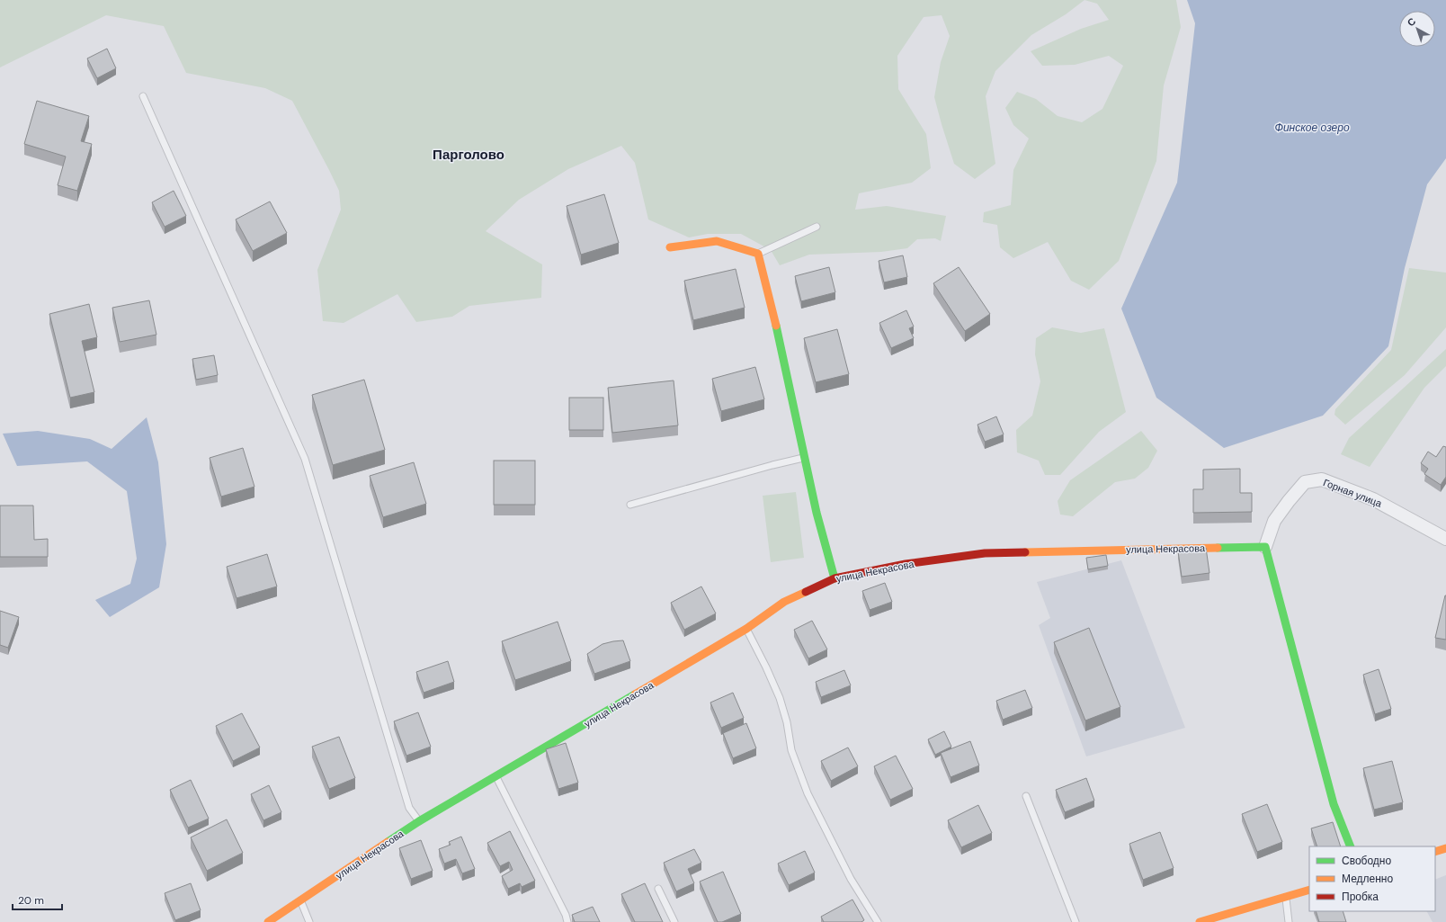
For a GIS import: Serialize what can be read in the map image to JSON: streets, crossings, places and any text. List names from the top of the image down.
{
  "streets": {
    "street": ["Горная улица", "улица Некрасова"]
  },
  "crossings": [
    ["Горная улица", "улица Некрасова"]
  ],
  "districts": ["Парголово"],
  "water": ["Финское озеро"],
  "legend": ["Свободно", "Медленно", "Пробка"],
  "scale_bar": "20 m",
  "north": "top left"
}
